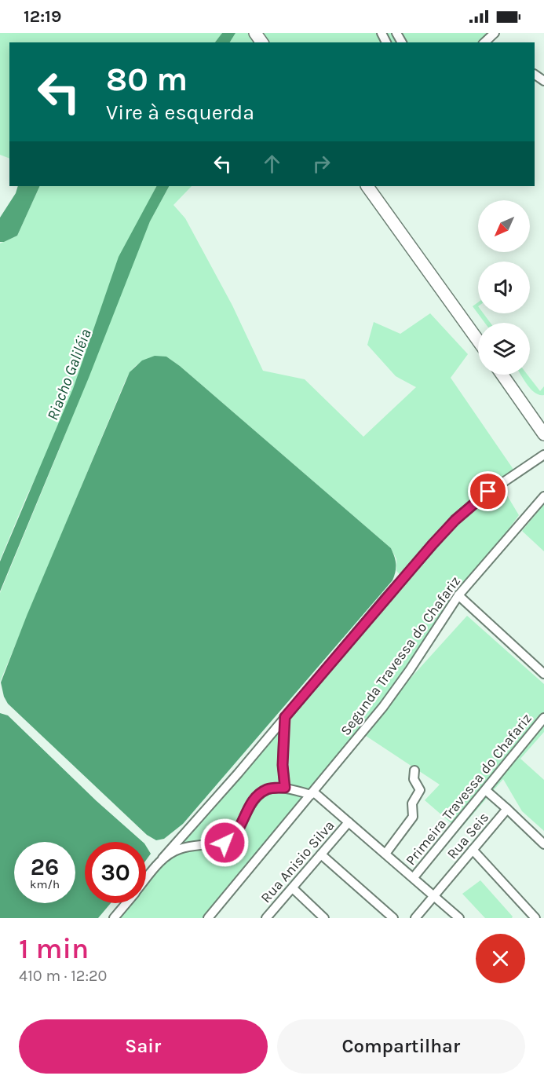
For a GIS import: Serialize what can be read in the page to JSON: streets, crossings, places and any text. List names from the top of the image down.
{
  "streets": {
    "street": [
      "Segunda Travessa do Chafariz",
      "Primeira Travessa do Chafariz",
      "Rua Seis",
      "Rua Anisio Silva"
    ]
  },
  "water": ["Riacho Galiléia"],
  "north": "bottom left",
  "page": {
    "status": "12:19",
    "turn": ["80 m", "Vire à esquerda"],
    "speed": "26 km/h",
    "limit": "30",
    "heading": ["1 min", "410 m · 12:20"],
    "buttons": ["Sair", "Compartilhar"]
  }
}
